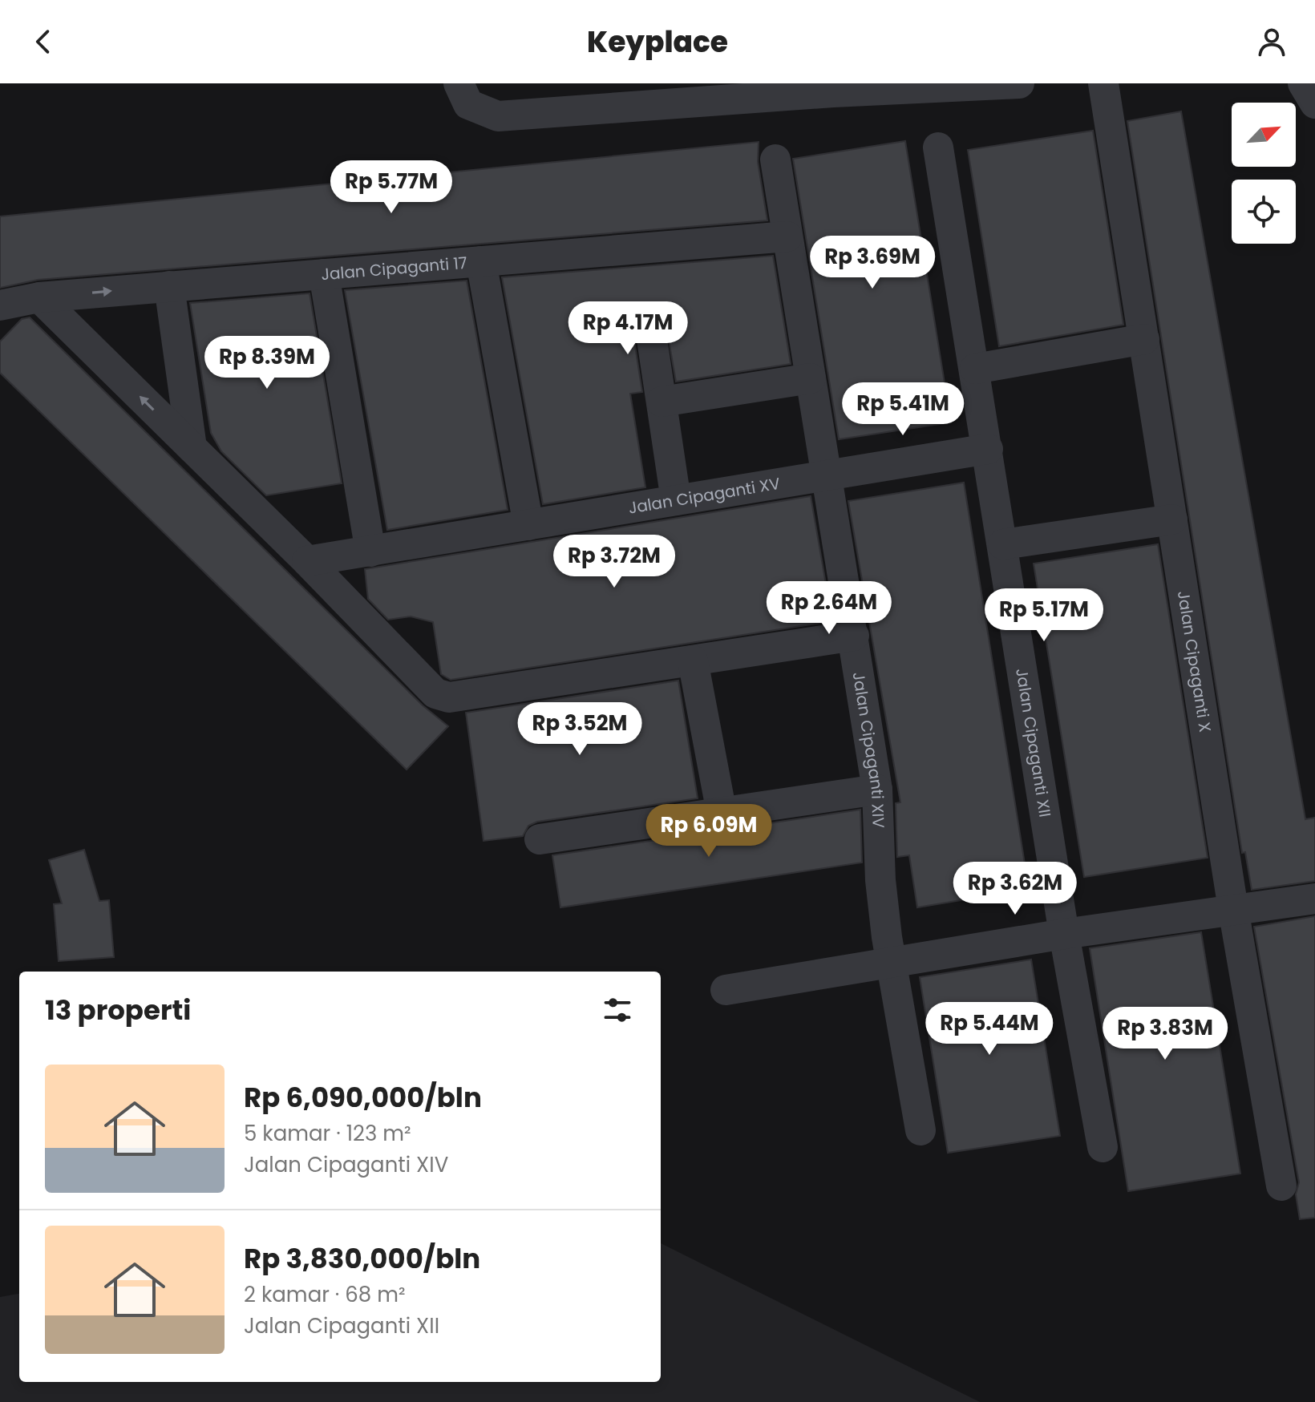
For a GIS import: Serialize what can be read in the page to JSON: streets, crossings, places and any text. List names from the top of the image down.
{
  "streets": {
    "street": [
      "Jalan Cipaganti 17",
      "Jalan Cipaganti XV",
      "Jalan Cipaganti X",
      "Jalan Cipaganti XII",
      "Jalan Cipaganti XIV"
    ]
  },
  "crossings": [
    ["Jalan Cipaganti 17", "Jalan Cipaganti XIV"],
    ["Jalan Cipaganti XV", "Jalan Cipaganti XII"],
    ["Jalan Cipaganti XV", "Jalan Cipaganti XIV"]
  ],
  "north": "top right",
  "page": {
    "header": "Keyplace",
    "price": [
      "Rp 5.77M",
      "Rp 3.69M",
      "Rp 4.17M",
      "Rp 8.39M",
      "Rp 5.41M",
      "Rp 3.72M",
      "Rp 2.64M",
      "Rp 5.17M",
      "Rp 3.52M",
      "Rp 6.09M",
      "Rp 3.62M",
      "Rp 5.44M",
      "Rp 3.83M"
    ],
    "heading": "13 properti",
    "list": [
      {
        "name": "Rp 6,090,000/bln",
        "note": "5 kamar · 123 m² · Jalan Cipaganti XIV"
      },
      {
        "name": "Rp 3,830,000/bln",
        "note": "2 kamar · 68 m² · Jalan Cipaganti XII"
      }
    ]
  }
}
